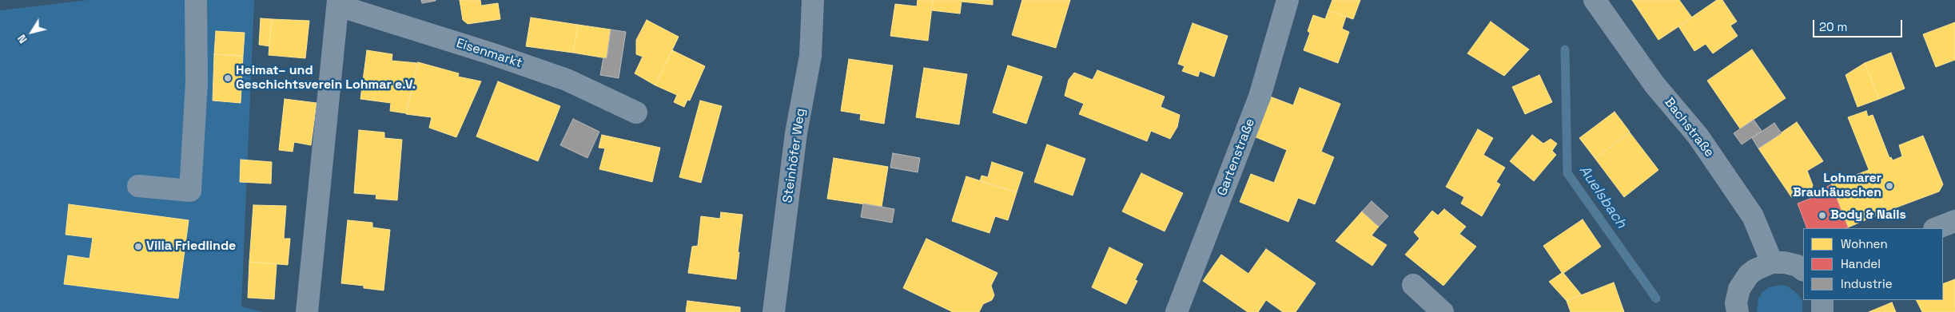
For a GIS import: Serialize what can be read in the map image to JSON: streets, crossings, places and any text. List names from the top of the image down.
{
  "streets": {
    "street": [
      "Eisenmarkt",
      "Bachstraße",
      "Steinhöfer Weg",
      "Gartenstraße"
    ]
  },
  "water": ["Auelsbach"],
  "places": [
    "Heimat– und Geschichtsverein Lohmar e.V.",
    "Lohmarer Brauhäuschen",
    "Body & Nails",
    "Villa Friedlinde"
  ],
  "legend": ["Wohnen", "Handel", "Industrie"],
  "scale_bar": "20 m",
  "north": "bottom left"
}
